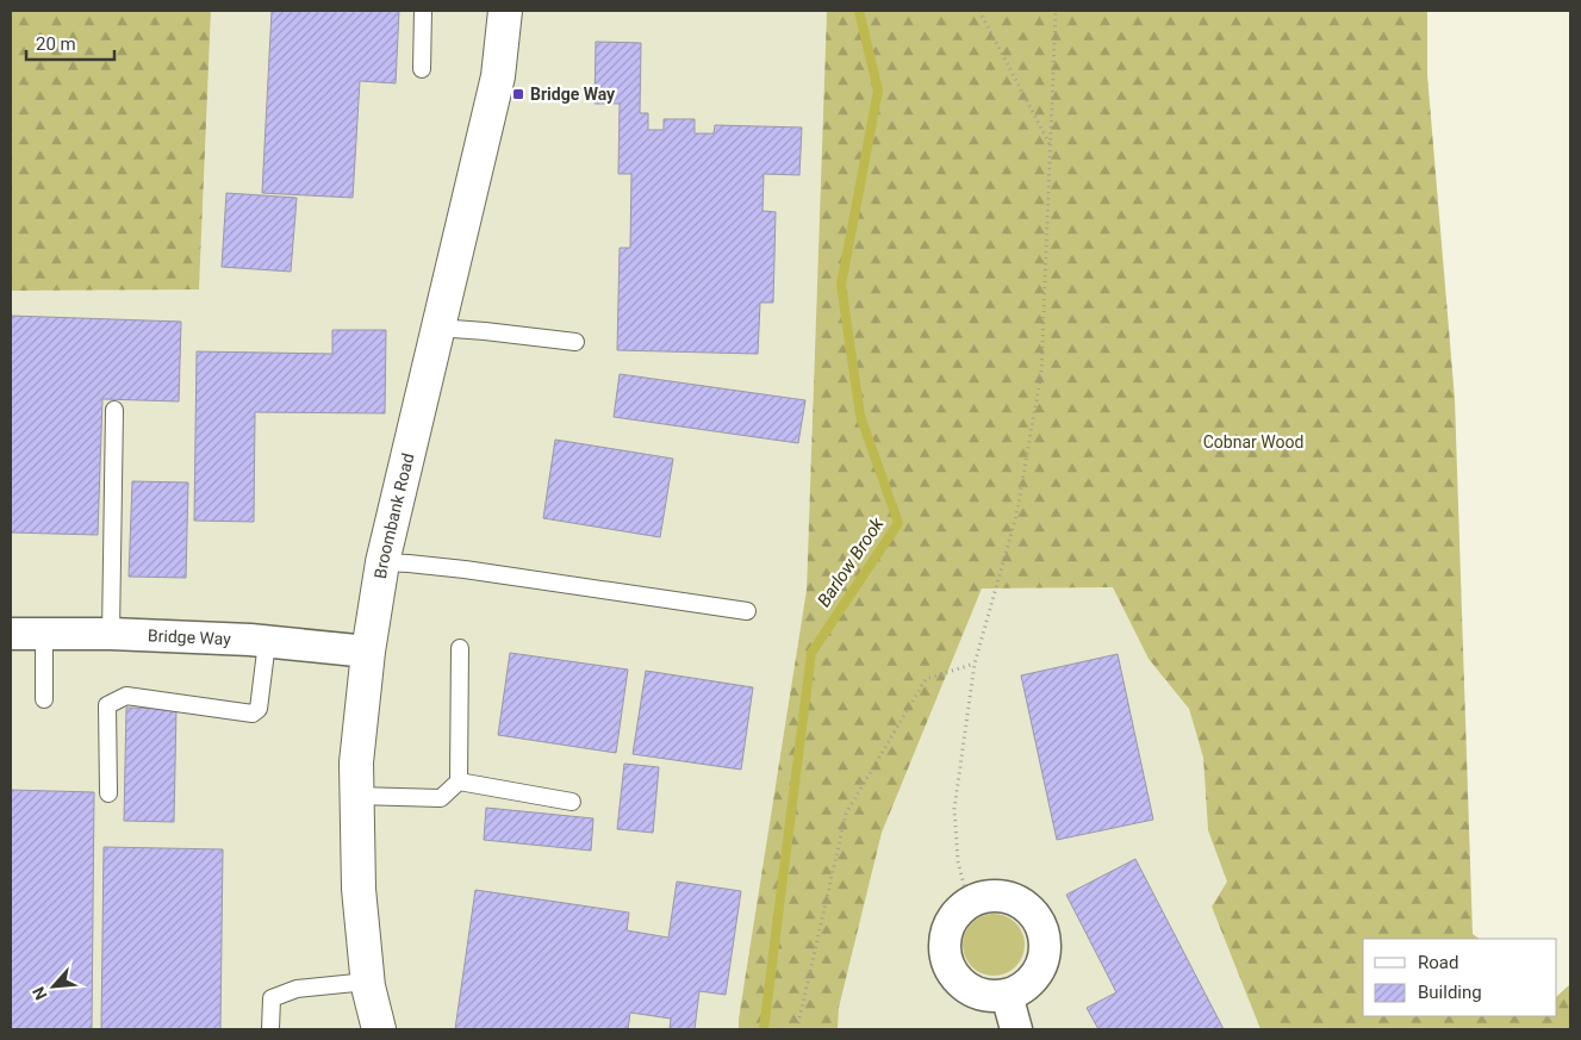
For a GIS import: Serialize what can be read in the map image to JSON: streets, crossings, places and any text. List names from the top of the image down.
{
  "streets": {
    "street": ["Broombank Road", "Bridge Way"]
  },
  "crossings": [
    ["Broombank Road", "Bridge Way"]
  ],
  "water": ["Barlow Brook"],
  "parks": ["Cobnar Wood"],
  "places": {
    "transit": ["Bridge Way"]
  },
  "legend": ["Road", "Building"],
  "scale_bar": "20 m",
  "north": "bottom left"
}
